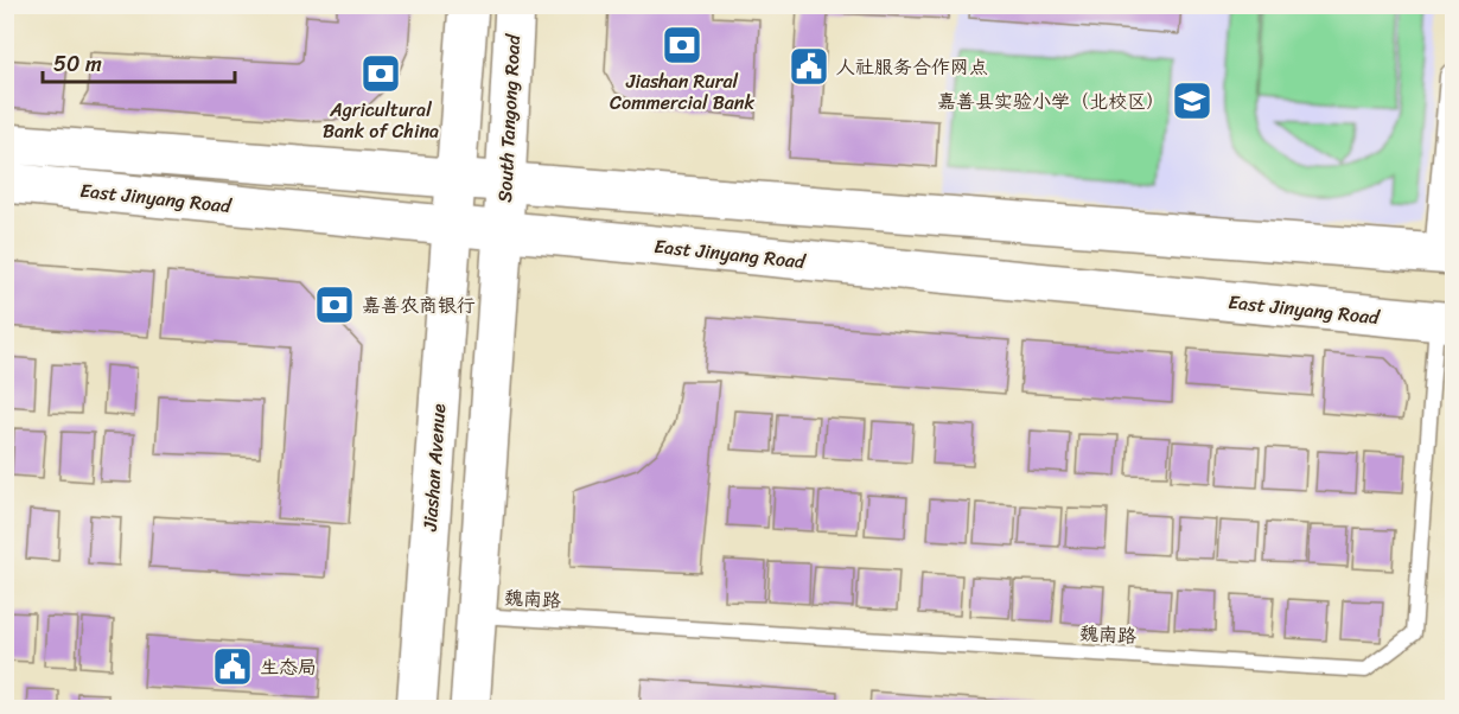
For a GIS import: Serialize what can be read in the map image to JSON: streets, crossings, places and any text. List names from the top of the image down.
{
  "streets": {
    "main road": ["South Tangong Road", "East Jinyang Road", "Jiashan Avenue"],
    "lane": ["魏南路"]
  },
  "crossings": [
    ["South Tangong Road", "East Jinyang Road"],
    ["East Jinyang Road", "Jiashan Avenue"],
    ["East Jinyang Road", "魏南路"]
  ],
  "places": {
    "bank": ["Jiashan Rural Commercial Bank", "Agricultural Bank of China", "嘉善农商银行"],
    "public building": ["人社服务合作网点", "生态局"],
    "school or university": ["嘉善县实验小学（北校区）"]
  },
  "scale_bar": "50 m"
}
